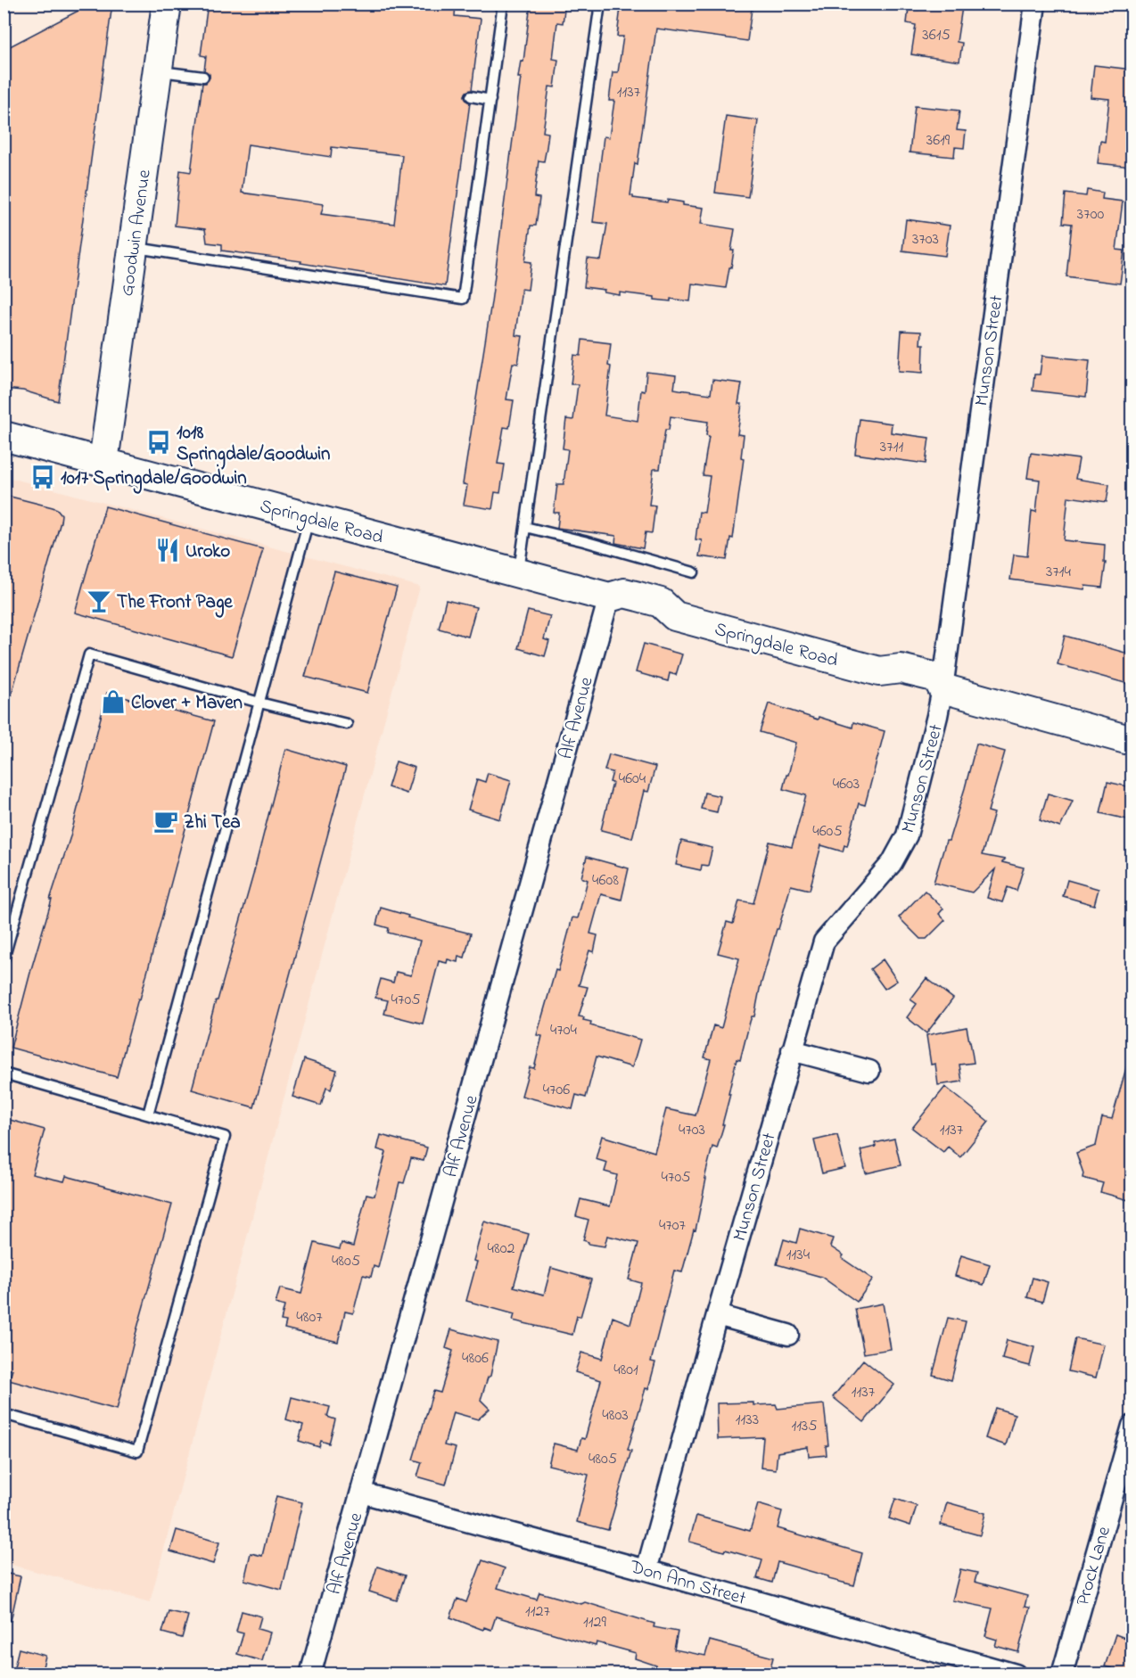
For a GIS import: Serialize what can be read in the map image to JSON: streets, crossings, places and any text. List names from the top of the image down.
{
  "streets": {
    "main road": ["Goodwin Avenue", "Springdale Road"],
    "street": [
      "Munson Street",
      "Alf Avenue",
      "Prock Lane",
      "Don Ann Street"
    ]
  },
  "crossings": [
    ["Goodwin Avenue", "Springdale Road"],
    ["Munson Street", "Springdale Road"],
    ["Munson Street", "Don Ann Street"],
    ["Springdale Road", "Alf Avenue"],
    ["Alf Avenue", "Don Ann Street"]
  ],
  "places": {
    "bus stop": ["1018 Springdale/Goodwin", "1017 Springdale/Goodwin"],
    "restaurant": ["Uroko"],
    "bar": ["The Front Page"],
    "shop": ["Clover + Maven"],
    "cafe": ["Zhi Tea"]
  },
  "house_numbers": [
    "3615",
    "1137",
    "3619",
    "3700",
    "3703",
    "3711",
    "3714",
    "4604",
    "4603",
    "4605",
    "4608",
    "4705",
    "4704",
    "4706",
    "4703",
    "1137",
    "4705",
    "4707",
    "4802",
    "1134",
    "4805",
    "4807",
    "4806",
    "4801",
    "1137",
    "4803",
    "1133",
    "1135",
    "4805",
    "1127",
    "1129"
  ]
}
